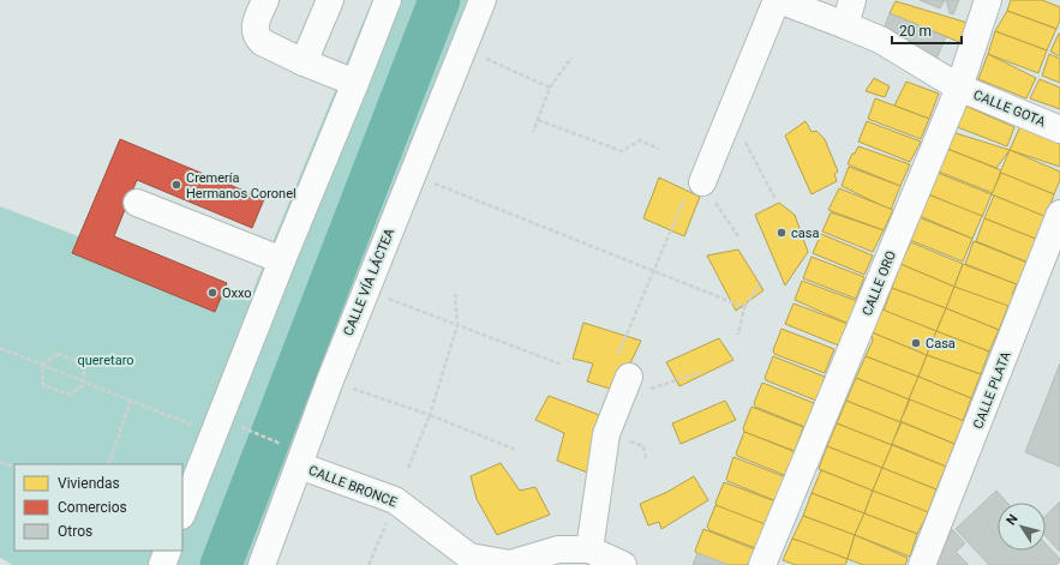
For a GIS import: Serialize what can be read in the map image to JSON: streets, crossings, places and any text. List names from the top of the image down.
{
  "streets": {
    "street": [
      "CALLE GOTA",
      "CALLE VÍA LÁCTEA",
      "CALLE ORO",
      "CALLE PLATA",
      "CALLE BRONCE"
    ]
  },
  "crossings": [
    ["CALLE GOTA", "CALLE ORO"],
    ["CALLE VÍA LÁCTEA", "CALLE BRONCE"]
  ],
  "parks": ["queretaro"],
  "places": [
    "Cremería Hermanos Coronel",
    "casa",
    "Oxxo",
    "Casa"
  ],
  "legend": ["Viviendas", "Comercios", "Otros"],
  "scale_bar": "20 m",
  "north": "top left"
}
